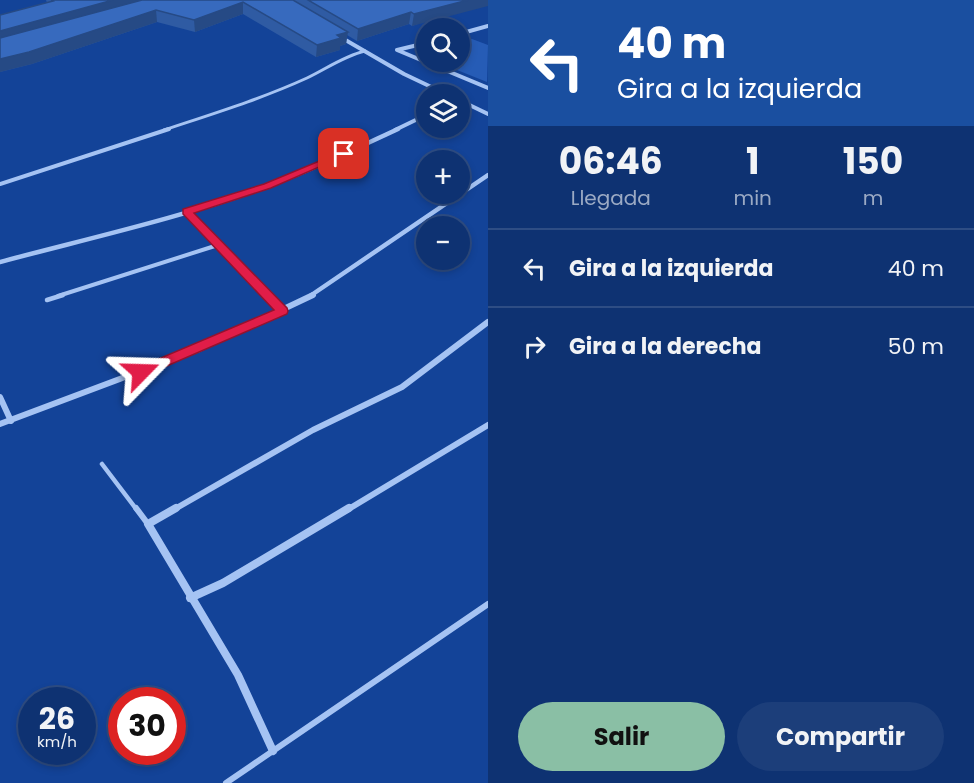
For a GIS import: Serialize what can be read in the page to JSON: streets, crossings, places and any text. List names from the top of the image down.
{
  "page": {
    "turn": ["40 m", "Gira a la izquierda"],
    "map_buttons": ["+", "−"],
    "eta": [
      "06:46",
      "Llegada",
      "1",
      "min",
      "150",
      "m"
    ],
    "list": [
      {
        "name": "Gira a la izquierda",
        "value": "40 m"
      },
      {
        "name": "Gira a la derecha",
        "value": "50 m"
      }
    ],
    "speed": "26 km/h",
    "limit": "30",
    "buttons": ["Salir", "Compartir"]
  }
}
